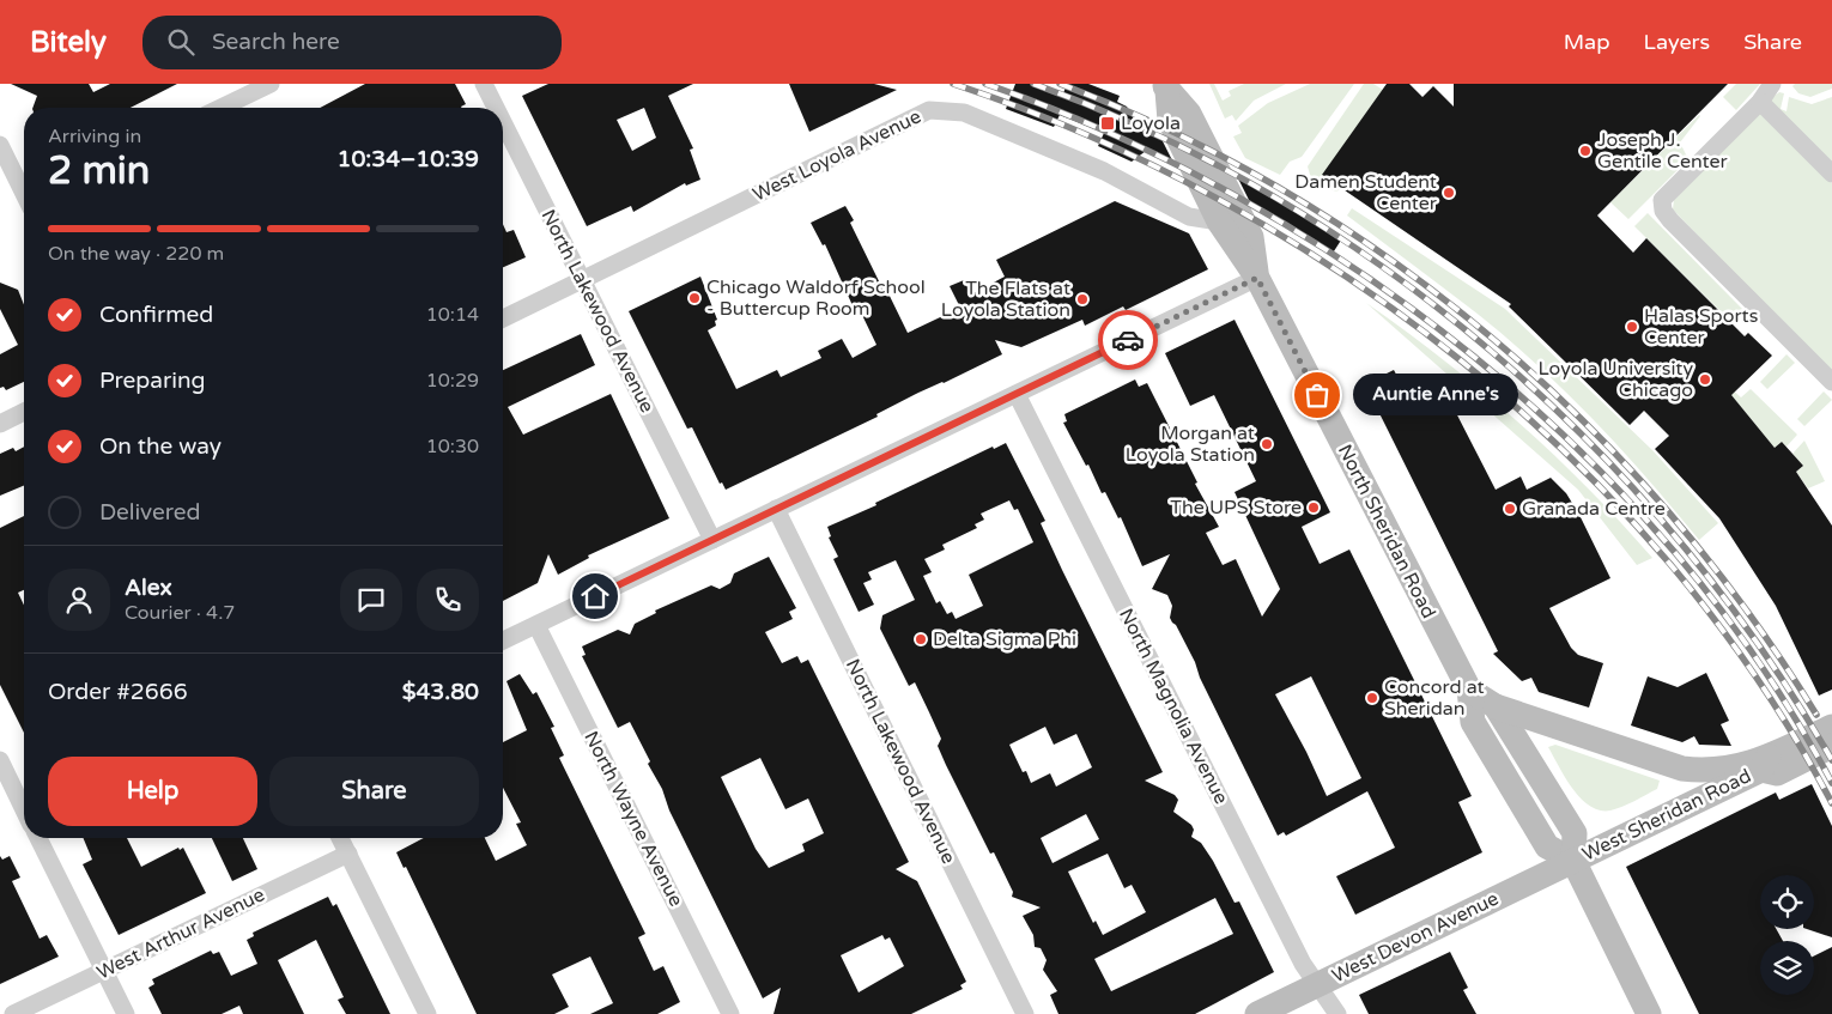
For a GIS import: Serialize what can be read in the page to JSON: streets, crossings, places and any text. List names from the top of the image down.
{
  "streets": {
    "main road": ["North Sheridan Road", "West Sheridan Road", "West Devon Avenue"],
    "street": [
      "West Loyola Avenue",
      "North Lakewood Avenue",
      "North Magnolia Avenue",
      "North Wayne Avenue",
      "West Arthur Avenue"
    ]
  },
  "crossings": [
    ["West Loyola Avenue", "North Lakewood Avenue"],
    ["West Loyola Avenue", "North Sheridan Road"],
    ["North Sheridan Road", "West Sheridan Road"],
    ["North Sheridan Road", "West Devon Avenue"],
    ["North Magnolia Avenue", "West Devon Avenue"],
    ["West Sheridan Road", "West Devon Avenue"]
  ],
  "places": {
    "transit": ["Loyola"],
    "other": [
      "Joseph J. Gentile Center",
      "Damen Student Center",
      "Chicago Waldorf School - Buttercup Room",
      "The Flats at Loyola Station",
      "Halas Sports Center",
      "Loyola University Chicago",
      "Auntie Anne's",
      "Morgan at Loyola Station",
      "The UPS Store",
      "Granada Centre",
      "Delta Sigma Phi",
      "Concord at Sheridan"
    ]
  },
  "page": {
    "header": "Bitely",
    "search": "Search here",
    "nav": ["Map", "Layers", "Share"],
    "heading": ["2 min", "Arriving in", "10:34–10:39"],
    "panel": [
      "Alex",
      "Courier · 4.7",
      "Order #2666",
      "$43.80"
    ],
    "bar": "On the way · 220 m",
    "list": [
      ["Confirmed", "10:14"],
      ["Preparing", "10:29"],
      ["On the way", "10:30"],
      "Delivered"
    ],
    "bubble": "Auntie Anne's",
    "buttons": ["Help", "Share"]
  }
}
